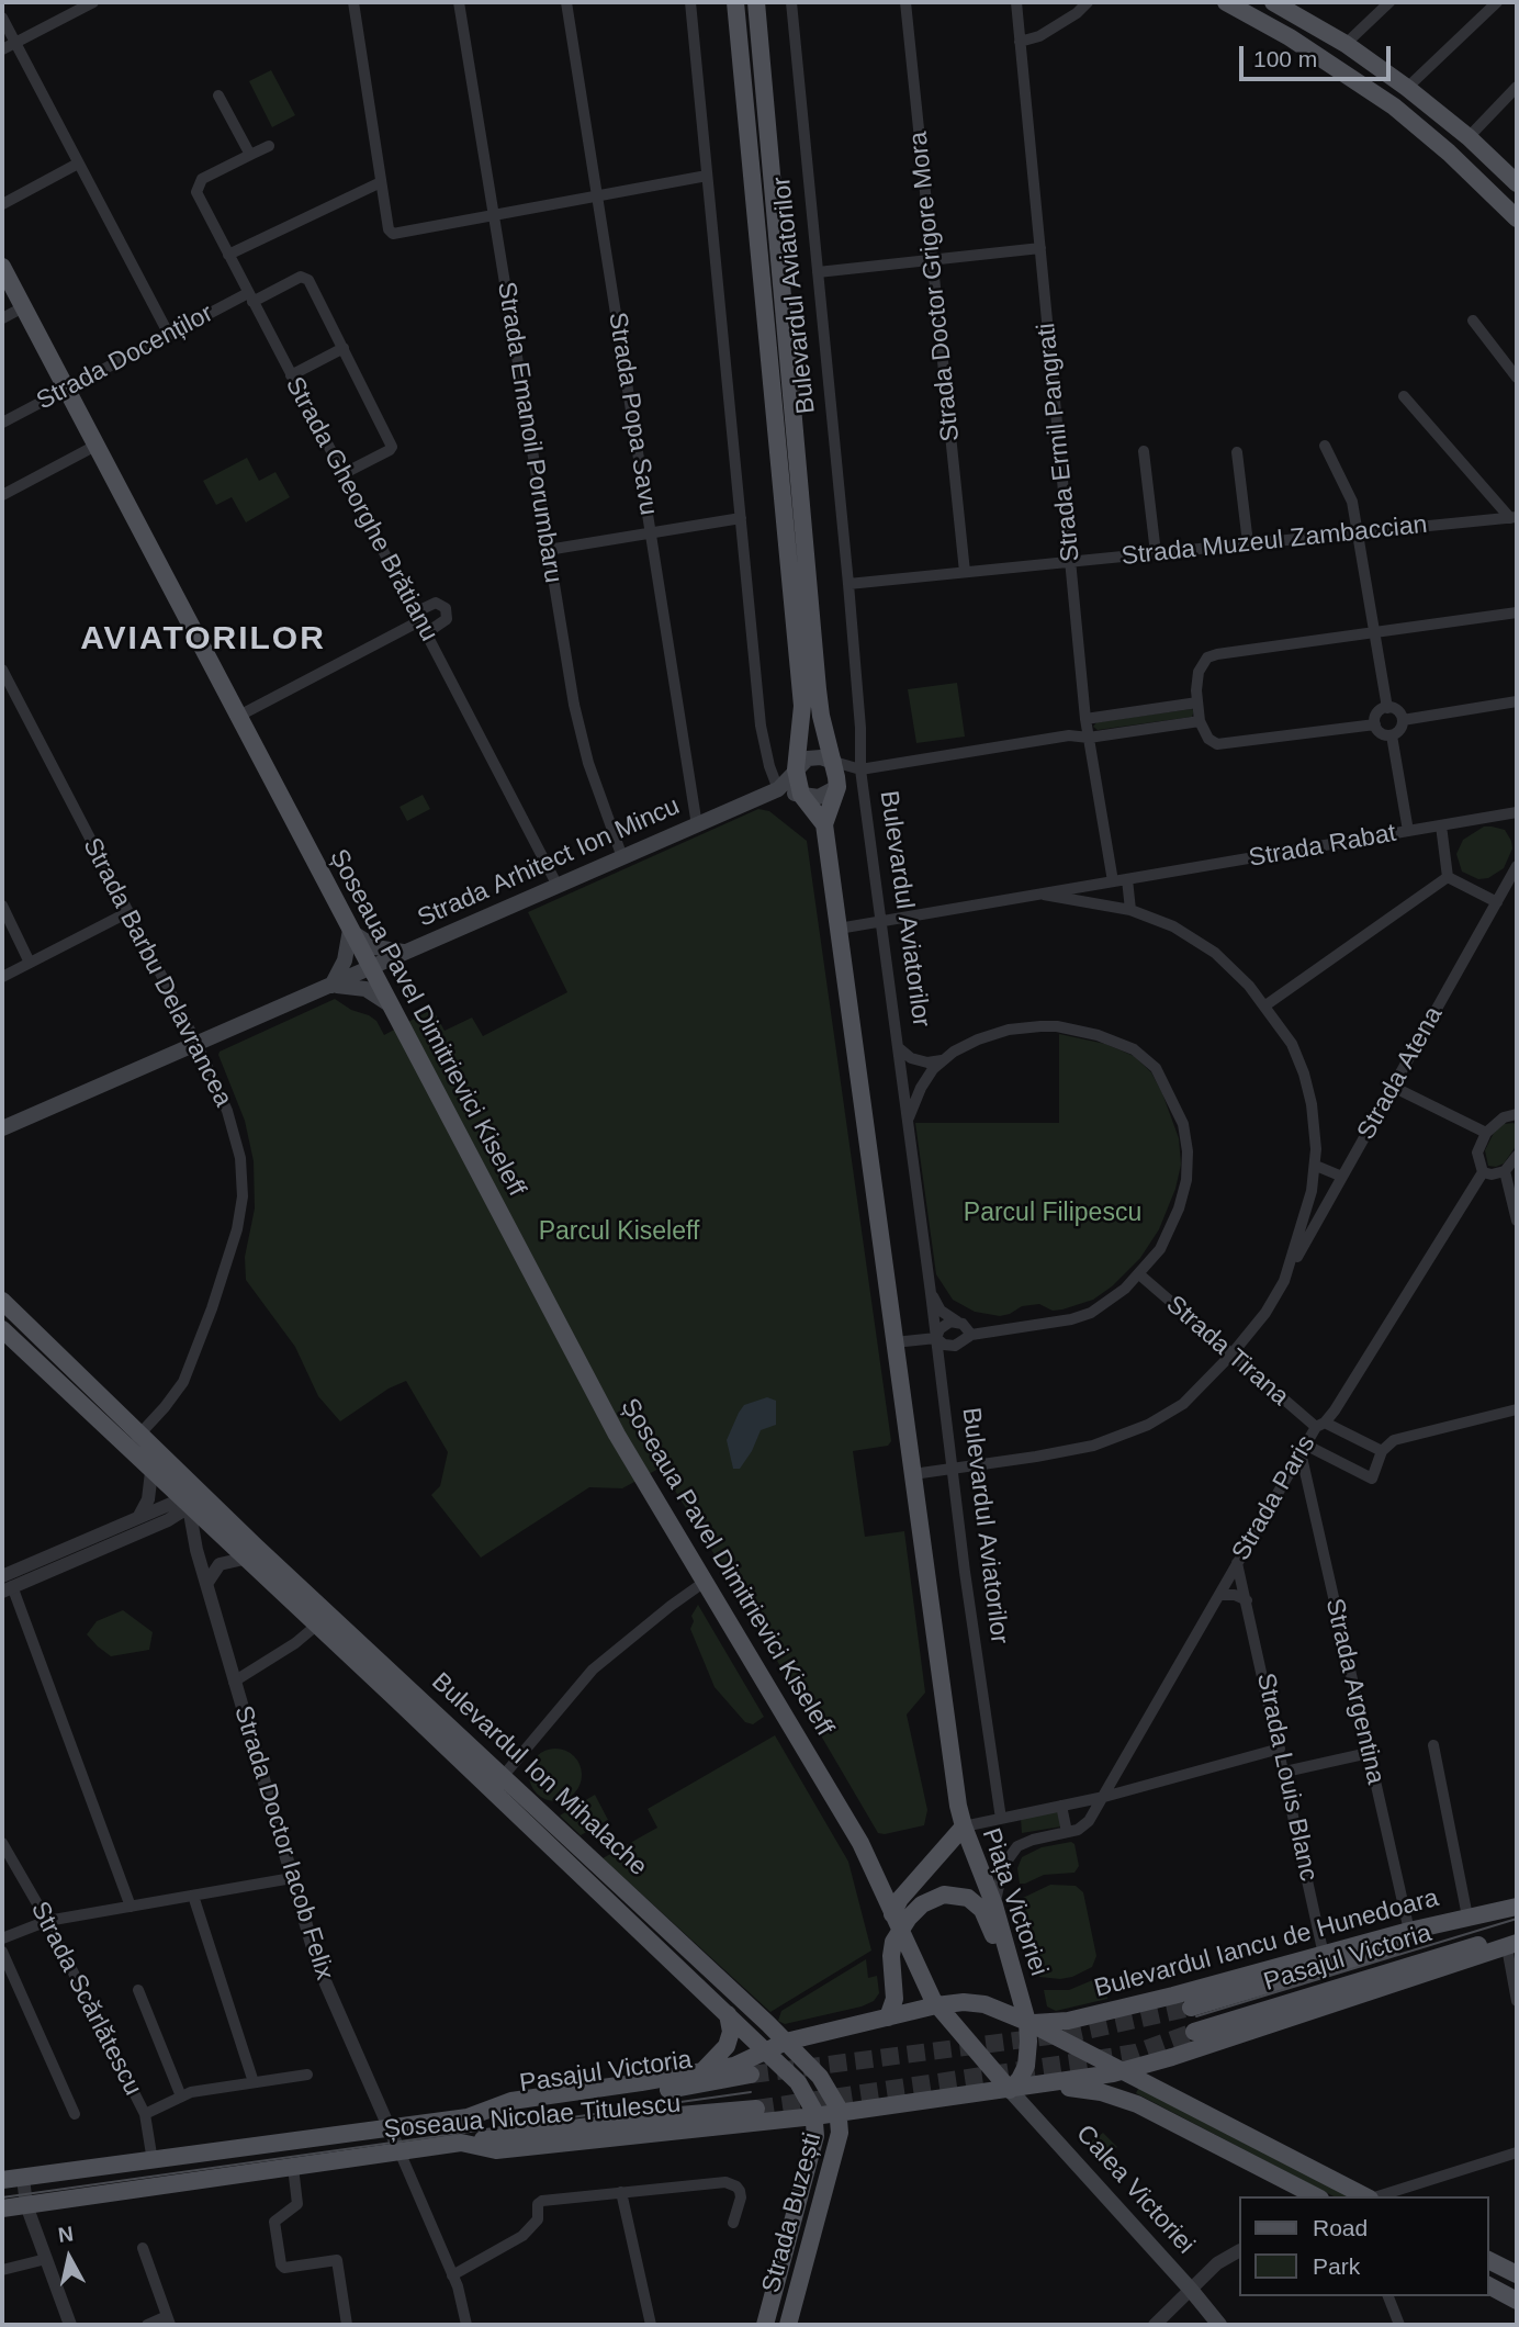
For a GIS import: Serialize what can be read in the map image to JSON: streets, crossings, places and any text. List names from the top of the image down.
{
  "streets": {
    "main road": [
      "Bulevardul Aviatorilor",
      "Strada Arhitect Ion Mincu",
      "Șoseaua Pavel Dimitrievici Kiseleff",
      "Bulevardul Ion Mihalache",
      "Piața Victoriei",
      "Bulevardul Iancu de Hunedoara",
      "Pasajul Victoria",
      "Șoseaua Nicolae Titulescu",
      "Calea Victoriei",
      "Strada Buzești"
    ],
    "street": [
      "Strada Doctor Grigore Mora",
      "Strada Docenților",
      "Strada Popa Savu",
      "Strada Emanoil Porumbaru",
      "Strada Ermil Pangrati",
      "Strada Gheorghe Brătianu",
      "Strada Muzeul Zambaccian",
      "Strada Rabat",
      "Strada Barbu Delavrancea",
      "Strada Atena",
      "Strada Tirana",
      "Strada Paris",
      "Strada Argentina",
      "Strada Louis Blanc",
      "Strada Doctor Iacob Felix",
      "Strada Scărlătescu"
    ]
  },
  "crossings": [
    ["Strada Doctor Grigore Mora", "Strada Muzeul Zambaccian"],
    ["Bulevardul Aviatorilor", "Strada Muzeul Zambaccian"],
    ["Bulevardul Aviatorilor", "Strada Rabat"],
    ["Bulevardul Aviatorilor", "Strada Arhitect Ion Mincu"],
    ["Strada Docenților", "Strada Gheorghe Brătianu"],
    ["Strada Docenților", "Șoseaua Pavel Dimitrievici Kiseleff"],
    ["Strada Popa Savu", "Strada Arhitect Ion Mincu"],
    ["Strada Emanoil Porumbaru", "Strada Arhitect Ion Mincu"],
    ["Strada Ermil Pangrati", "Strada Muzeul Zambaccian"],
    ["Strada Ermil Pangrati", "Strada Rabat"],
    ["Strada Gheorghe Brătianu", "Strada Arhitect Ion Mincu"],
    ["Strada Arhitect Ion Mincu", "Strada Barbu Delavrancea"],
    ["Strada Arhitect Ion Mincu", "Șoseaua Pavel Dimitrievici Kiseleff"],
    ["Strada Barbu Delavrancea", "Bulevardul Ion Mihalache"],
    ["Șoseaua Pavel Dimitrievici Kiseleff", "Piața Victoriei"],
    ["Strada Tirana", "Strada Paris"],
    ["Strada Paris", "Strada Argentina"],
    ["Strada Paris", "Strada Louis Blanc"],
    ["Strada Argentina", "Bulevardul Iancu de Hunedoara"],
    ["Bulevardul Ion Mihalache", "Strada Doctor Iacob Felix"],
    ["Bulevardul Ion Mihalache", "Șoseaua Nicolae Titulescu"],
    ["Strada Louis Blanc", "Bulevardul Iancu de Hunedoara"],
    ["Strada Doctor Iacob Felix", "Șoseaua Nicolae Titulescu"],
    ["Piața Victoriei", "Bulevardul Iancu de Hunedoara"],
    ["Piața Victoriei", "Calea Victoriei"],
    ["Bulevardul Iancu de Hunedoara", "Pasajul Victoria"],
    ["Pasajul Victoria", "Șoseaua Nicolae Titulescu"],
    ["Strada Scărlătescu", "Șoseaua Nicolae Titulescu"],
    ["Șoseaua Nicolae Titulescu", "Strada Buzești"]
  ],
  "districts": ["AVIATORILOR"],
  "parks": ["Parcul Filipescu", "Parcul Kiseleff"],
  "legend": ["Road", "Park"],
  "scale_bar": "100 m",
  "north": "top"
}
